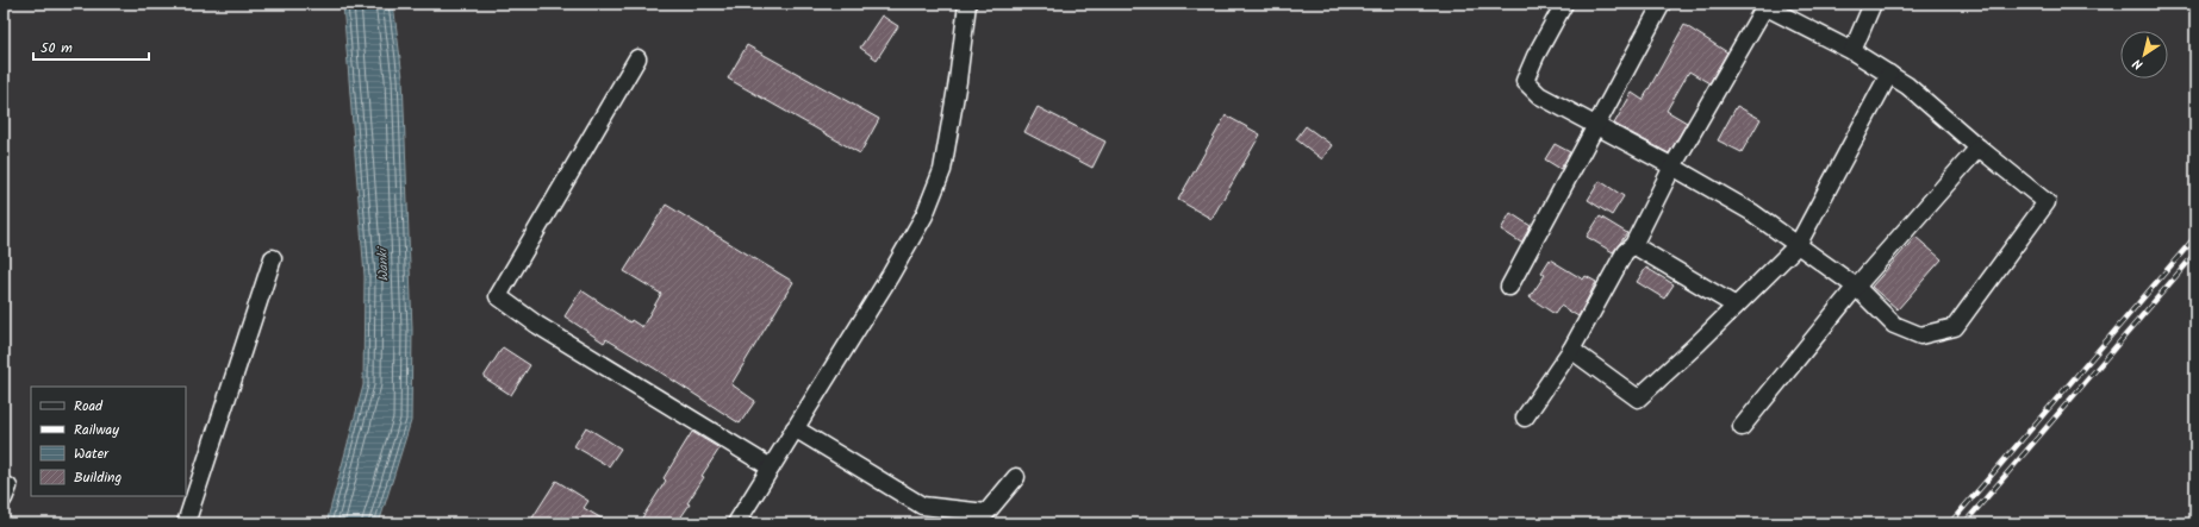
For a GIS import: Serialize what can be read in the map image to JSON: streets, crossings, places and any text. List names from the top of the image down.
{
  "water": ["Wanki"],
  "legend": [
    "Road",
    "Railway",
    "Water",
    "Building"
  ],
  "scale_bar": "50 m",
  "north": "bottom left"
}
